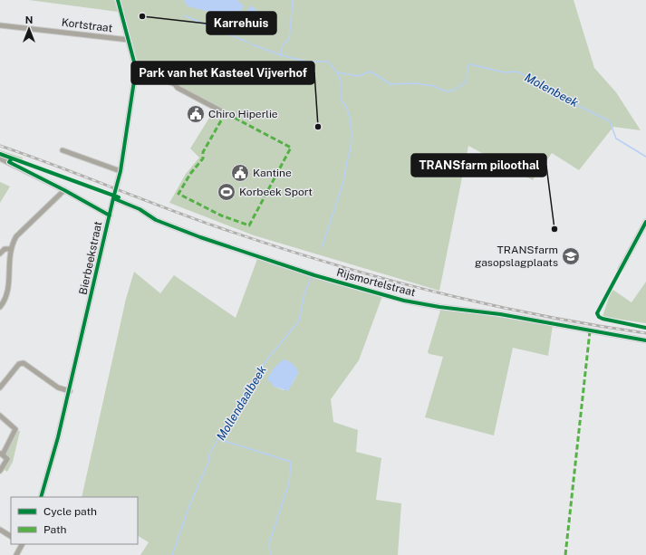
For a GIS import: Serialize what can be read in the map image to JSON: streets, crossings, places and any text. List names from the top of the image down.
{
  "streets": {
    "street": ["Kortstraat", "Bierbeekstraat", "Rijsmortelstraat"]
  },
  "crossings": [
    ["Kortstraat", "Bierbeekstraat"],
    ["Bierbeekstraat", "Rijsmortelstraat"]
  ],
  "water": ["Molenbeek", "Mollendaalbeek"],
  "places": {
    "other": ["Karrehuis", "Park van het Kasteel Vijverhof", "TRANSfarm piloothal"],
    "public building": ["Chiro Hiperlie", "Kantine"],
    "sports": ["Korbeek Sport"],
    "school or university": ["TRANSfarm gasopslagplaats"]
  },
  "legend": ["Cycle path", "Path"],
  "north": "top"
}
